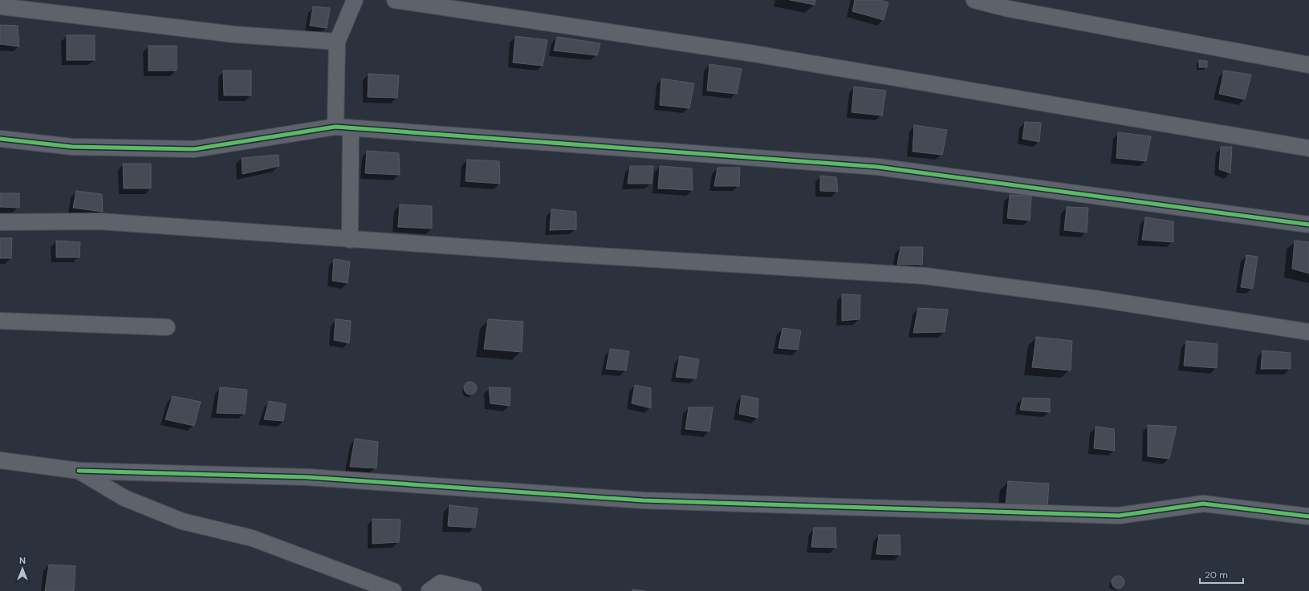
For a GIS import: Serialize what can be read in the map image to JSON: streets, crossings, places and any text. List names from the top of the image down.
{
  "scale_bar": "20 m",
  "north": "top"
}
